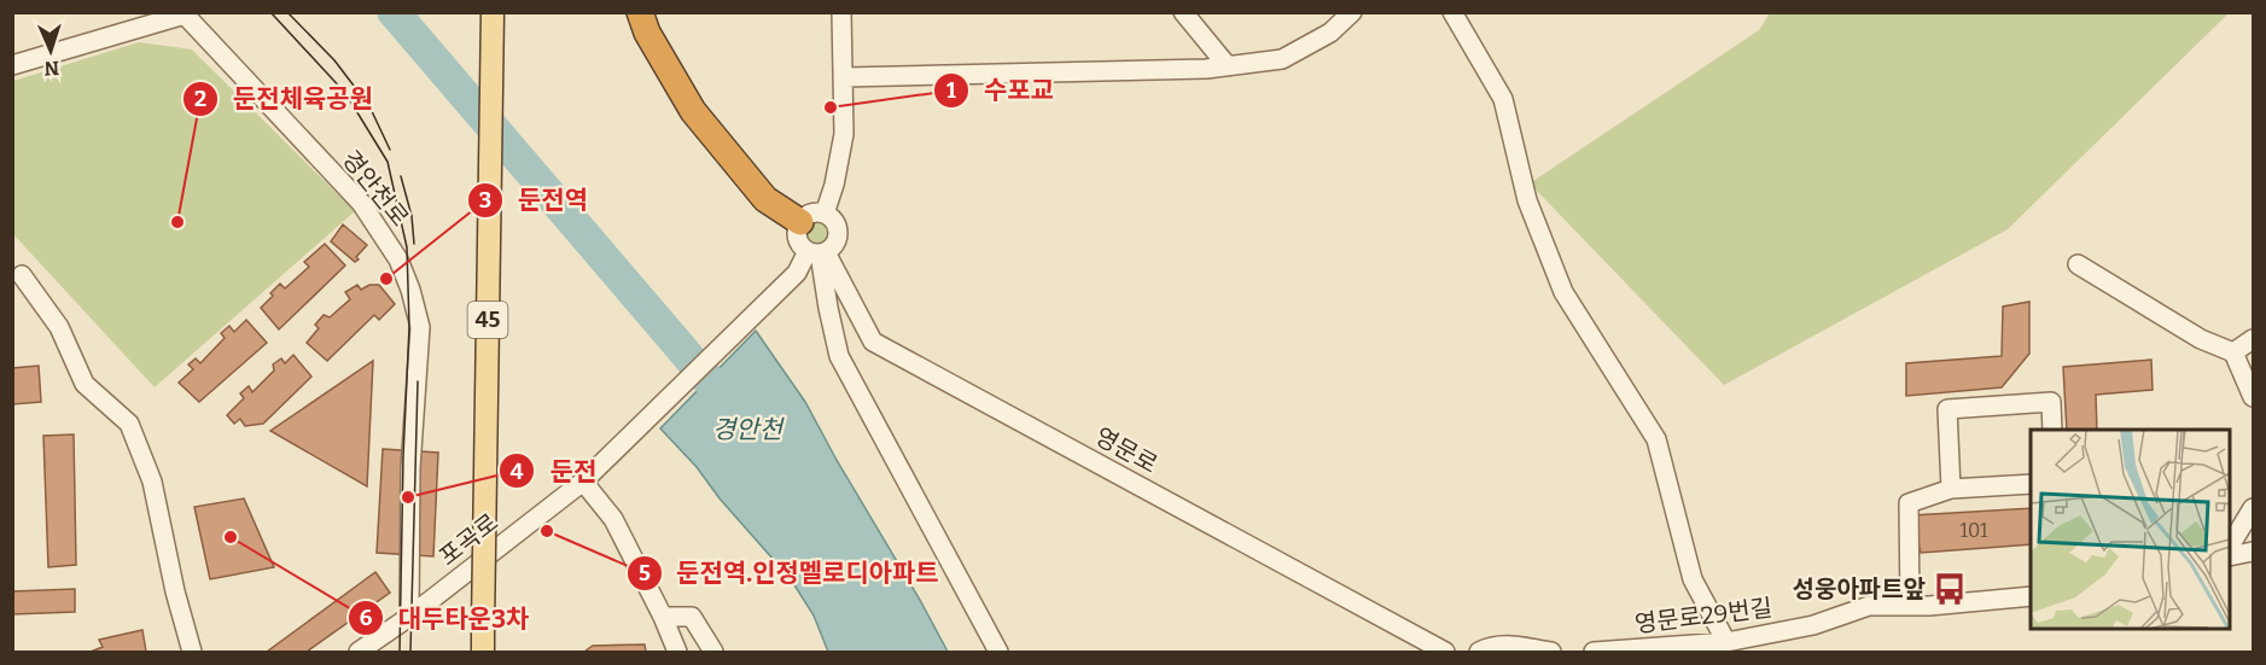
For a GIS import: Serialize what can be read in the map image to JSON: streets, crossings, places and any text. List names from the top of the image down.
{
  "streets": {
    "main road": ["45"],
    "street": [
      "경안천로",
      "영문로",
      "포곡로",
      "영문로29번길"
    ]
  },
  "crossings": [
    ["경안천로", "포곡로"],
    ["영문로", "포곡로"]
  ],
  "water": ["경안천"],
  "places": {
    "other": [
      "수포교",
      "둔전체육공원",
      "둔전역",
      "둔전",
      "둔전역.인정멜로디아파트",
      "대두타운3차"
    ],
    "bus stop": ["성웅아파트앞"]
  },
  "house_numbers": ["101"],
  "north": "bottom"
}
